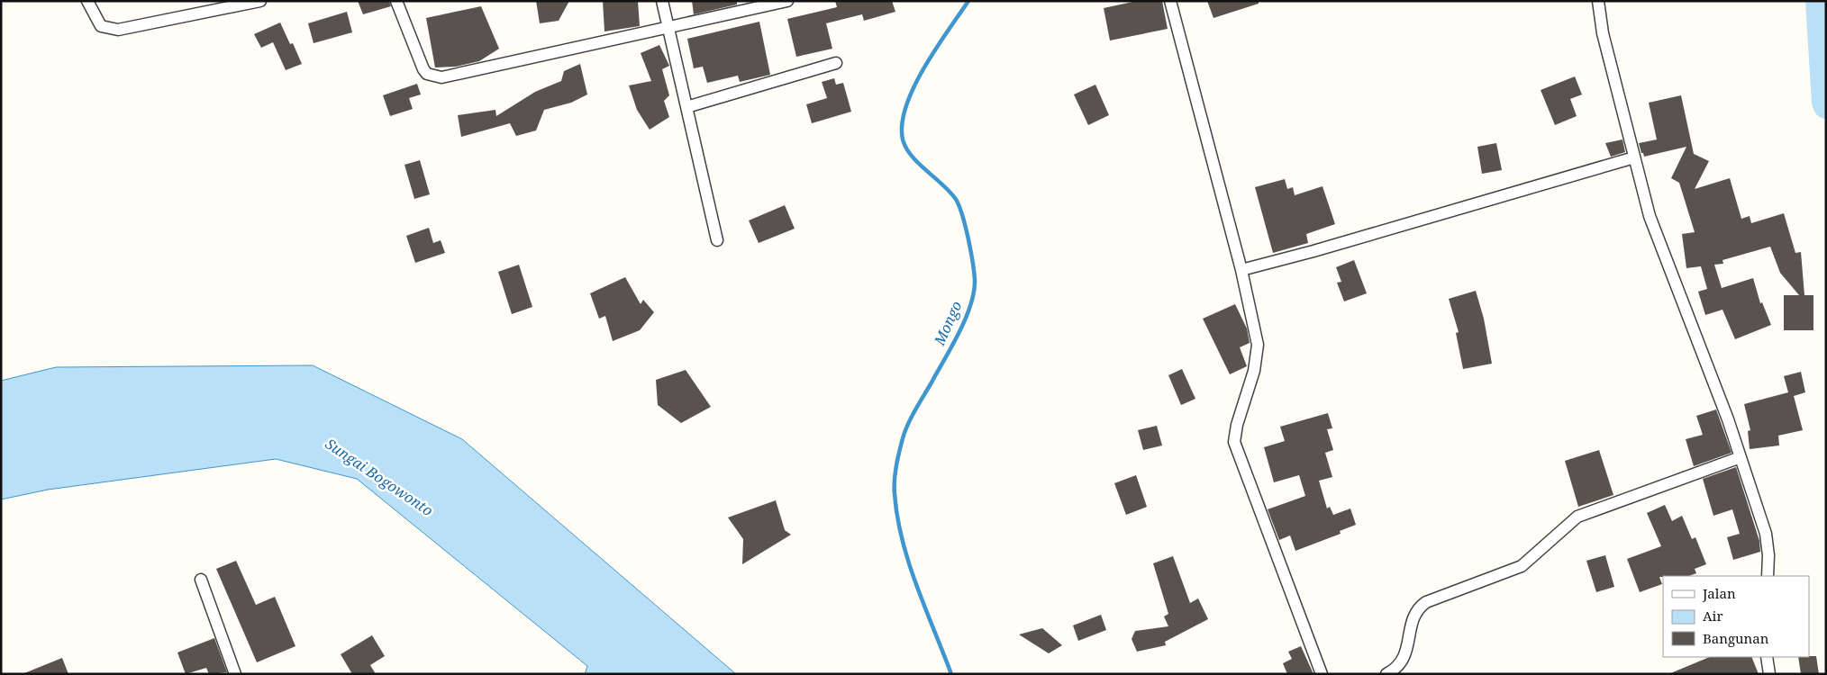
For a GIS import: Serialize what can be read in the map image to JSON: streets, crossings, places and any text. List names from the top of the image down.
{
  "water": ["Mongo", "Sungai Bogowonto"],
  "legend": ["Jalan", "Air", "Bangunan"]
}
